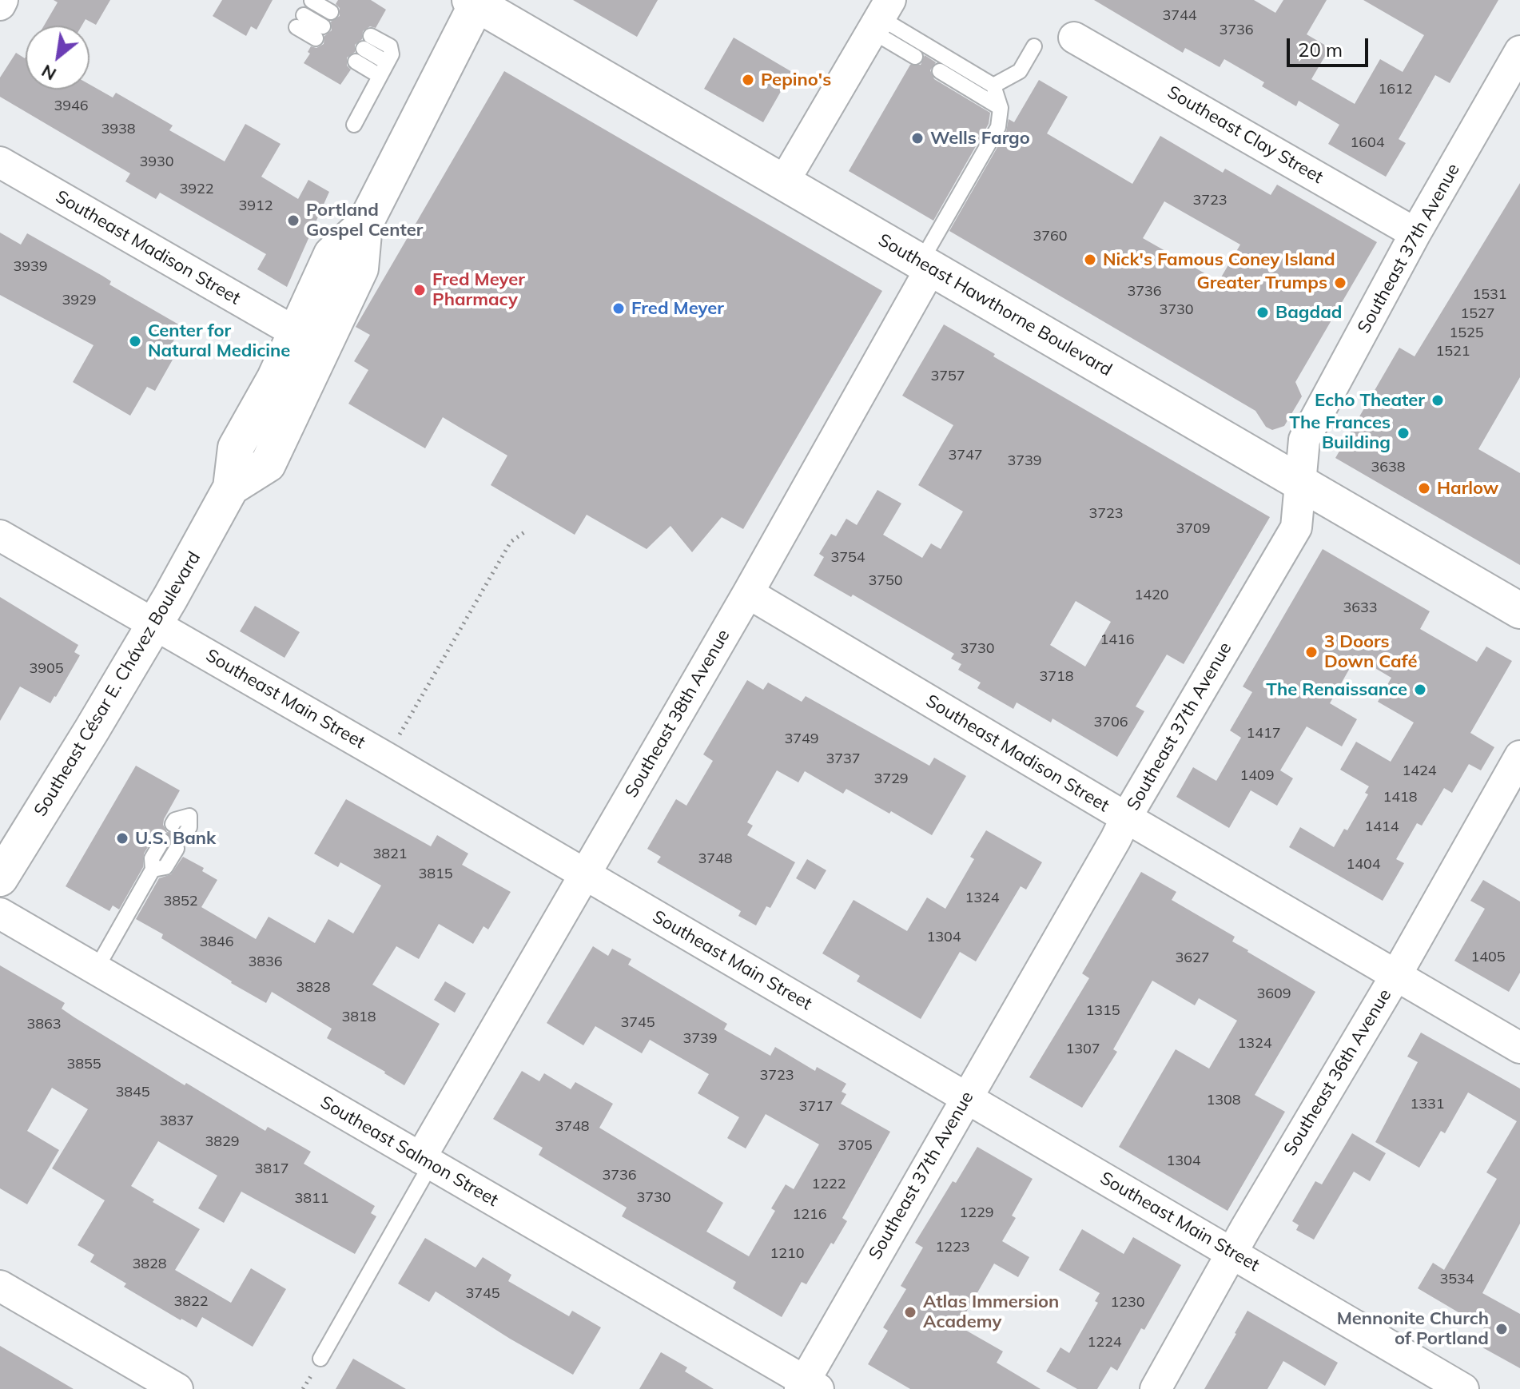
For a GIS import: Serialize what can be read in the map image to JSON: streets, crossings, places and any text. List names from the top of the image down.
{
  "streets": {
    "main road": ["Southeast Hawthorne Boulevard", "Southeast César E. Chávez Boulevard"],
    "street": [
      "Southeast Clay Street",
      "Southeast Madison Street",
      "Southeast 37th Avenue",
      "Southeast Main Street",
      "Southeast 38th Avenue",
      "Southeast 36th Avenue",
      "Southeast Salmon Street"
    ]
  },
  "crossings": [
    ["Southeast Clay Street", "Southeast 37th Avenue"],
    ["Southeast Madison Street", "Southeast 37th Avenue"],
    ["Southeast Madison Street", "Southeast César E. Chávez Boulevard"],
    ["Southeast Madison Street", "Southeast 38th Avenue"],
    ["Southeast Madison Street", "Southeast 36th Avenue"],
    ["Southeast 37th Avenue", "Southeast Hawthorne Boulevard"],
    ["Southeast 37th Avenue", "Southeast Main Street"],
    ["Southeast 37th Avenue", "Southeast Salmon Street"],
    ["Southeast Hawthorne Boulevard", "Southeast César E. Chávez Boulevard"],
    ["Southeast Hawthorne Boulevard", "Southeast 38th Avenue"],
    ["Southeast César E. Chávez Boulevard", "Southeast Main Street"],
    ["Southeast Main Street", "Southeast 38th Avenue"],
    ["Southeast Main Street", "Southeast 36th Avenue"],
    ["Southeast 38th Avenue", "Southeast Salmon Street"]
  ],
  "places": [
    "Pepino's",
    "Wells Fargo",
    "Portland Gospel Center",
    "Nick's Famous Coney Island",
    "Greater Trumps",
    "Fred Meyer Pharmacy",
    "Fred Meyer",
    "Bagdad",
    "Center for Natural Medicine",
    "Echo Theater",
    "The Frances Building",
    "Harlow",
    "3 Doors Down Café",
    "The Renaissance",
    "U.S. Bank",
    "Atlas Immersion Academy",
    "Mennonite Church of Portland"
  ],
  "house_numbers": [
    "3744",
    "3736",
    "1612",
    "3946",
    "3938",
    "1604",
    "3930",
    "3922",
    "3723",
    "3912",
    "3760",
    "3939",
    "3736",
    "1531",
    "3929",
    "3730",
    "1527",
    "1525",
    "1521",
    "3757",
    "3747",
    "3739",
    "3638",
    "3723",
    "3709",
    "3754",
    "3750",
    "1420",
    "3633",
    "1416",
    "3730",
    "3905",
    "3718",
    "3706",
    "1417",
    "3749",
    "3737",
    "1424",
    "1409",
    "3729",
    "1418",
    "1414",
    "3821",
    "3748",
    "1404",
    "3815",
    "1324",
    "3852",
    "1304",
    "3846",
    "1405",
    "3627",
    "3836",
    "3828",
    "3609",
    "1315",
    "3818",
    "3745",
    "3863",
    "3739",
    "1324",
    "1307",
    "3855",
    "3723",
    "3845",
    "1308",
    "1331",
    "3717",
    "3837",
    "3748",
    "3829",
    "3705",
    "1304",
    "3817",
    "3736",
    "1222",
    "3730",
    "3811",
    "1229",
    "1216",
    "1223",
    "1210",
    "3828",
    "3534",
    "3745",
    "3822",
    "1230",
    "1224"
  ],
  "scale_bar": "20 m",
  "north": "bottom left"
}
